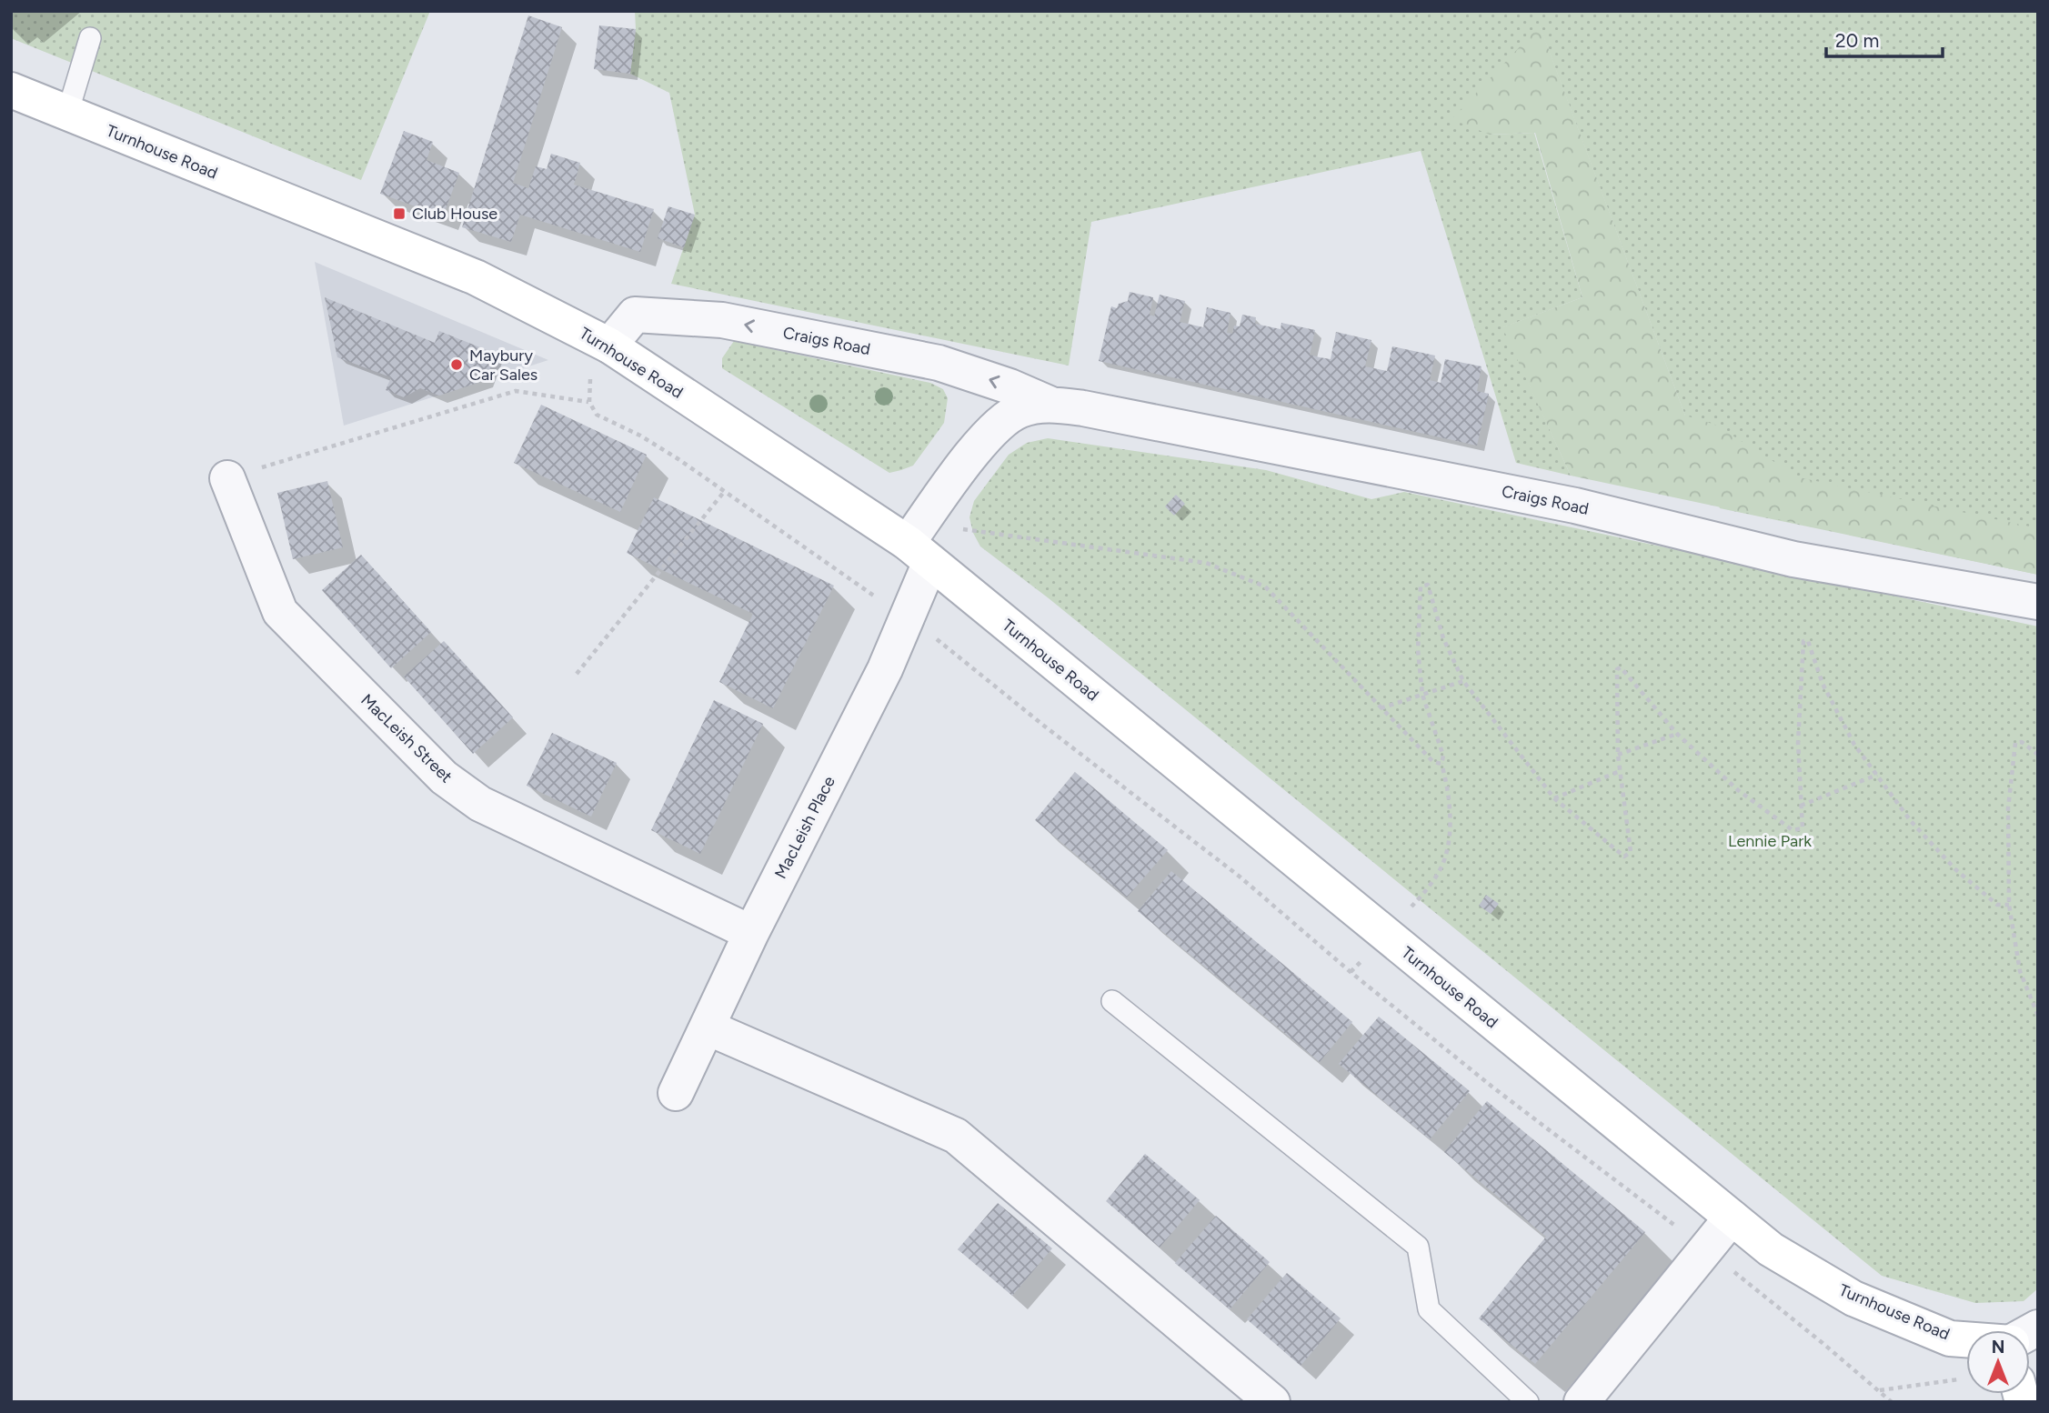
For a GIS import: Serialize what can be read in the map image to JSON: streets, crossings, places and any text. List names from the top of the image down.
{
  "streets": {
    "street": [
      "Turnhouse Road",
      "Craigs Road",
      "MacLeish Street",
      "MacLeish Place"
    ]
  },
  "crossings": [
    ["Turnhouse Road", "Craigs Road"],
    ["Turnhouse Road", "MacLeish Place"],
    ["Craigs Road", "MacLeish Place"],
    ["MacLeish Street", "MacLeish Place"]
  ],
  "parks": ["Lennie Park"],
  "places": {
    "transit": ["Club House"],
    "other": ["Maybury Car Sales"]
  },
  "scale_bar": "20 m",
  "north": "top"
}
